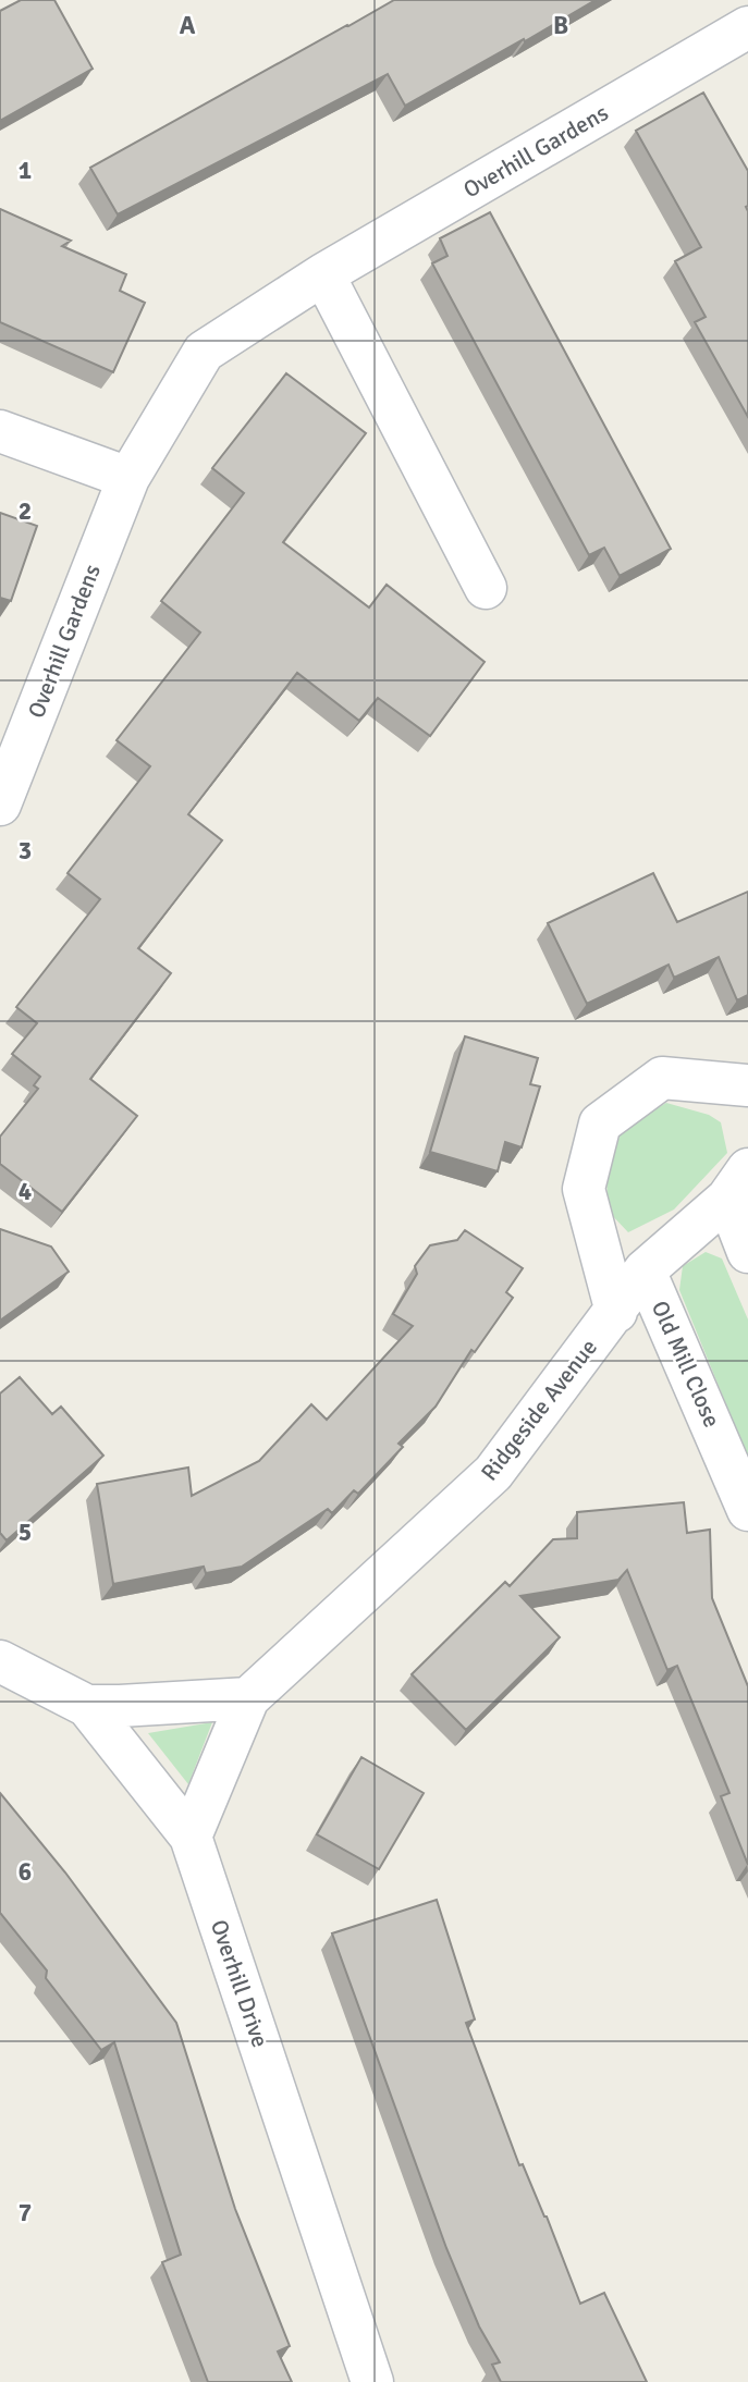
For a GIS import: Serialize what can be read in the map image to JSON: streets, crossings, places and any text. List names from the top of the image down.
{
  "streets": {
    "street": [
      "Overhill Gardens",
      "Old Mill Close",
      "Ridgeside Avenue",
      "Overhill Drive"
    ]
  },
  "crossings": [
    ["Old Mill Close", "Ridgeside Avenue"],
    ["Ridgeside Avenue", "Overhill Drive"]
  ],
  "grid": {
    "columns": ["A", "B"],
    "rows": [
      "1",
      "2",
      "3",
      "4",
      "5",
      "6",
      "7"
    ]
  }
}
